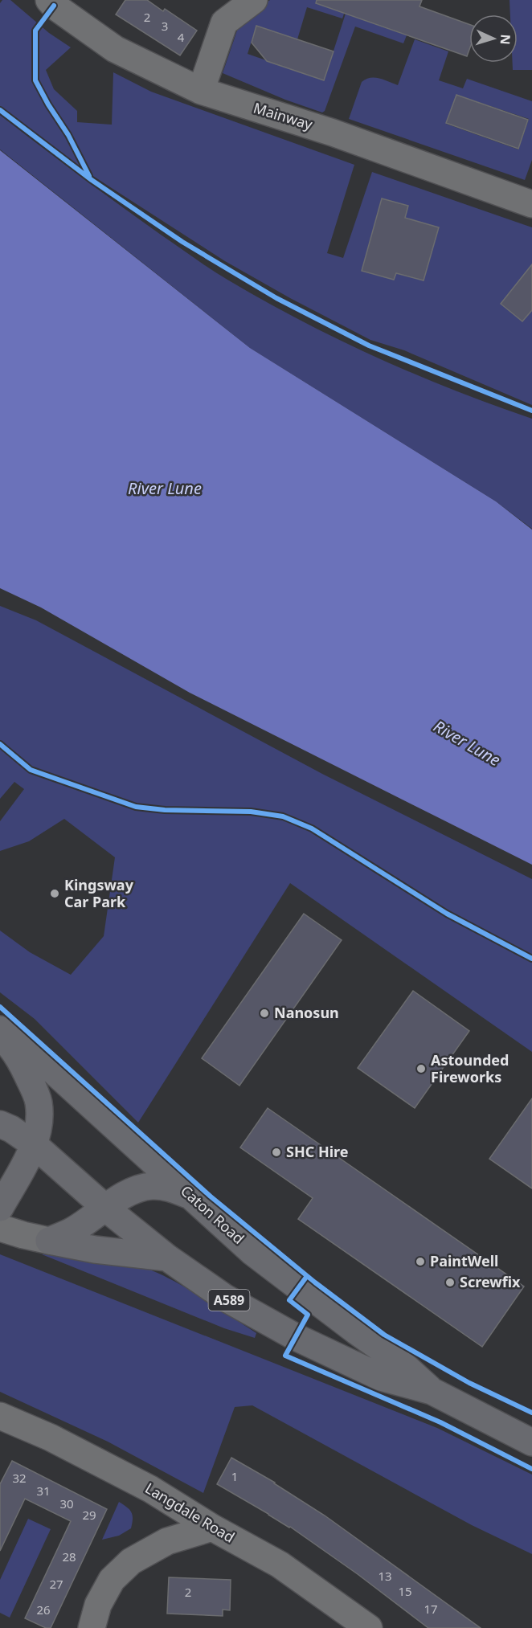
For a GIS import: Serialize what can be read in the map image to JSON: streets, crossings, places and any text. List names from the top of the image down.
{
  "streets": {
    "main road": ["Caton Road", "A589"],
    "street": ["Mainway", "Langdale Road"]
  },
  "water": ["River Lune"],
  "places": [
    "Kingsway Car Park",
    "Nanosun",
    "Astounded Fireworks",
    "SHC Hire",
    "PaintWell",
    "Screwfix"
  ],
  "house_numbers": [
    "2",
    "3",
    "4",
    "1",
    "32",
    "31",
    "30",
    "29",
    "28",
    "13",
    "27",
    "15",
    "2",
    "17",
    "26"
  ],
  "north": "right"
}
